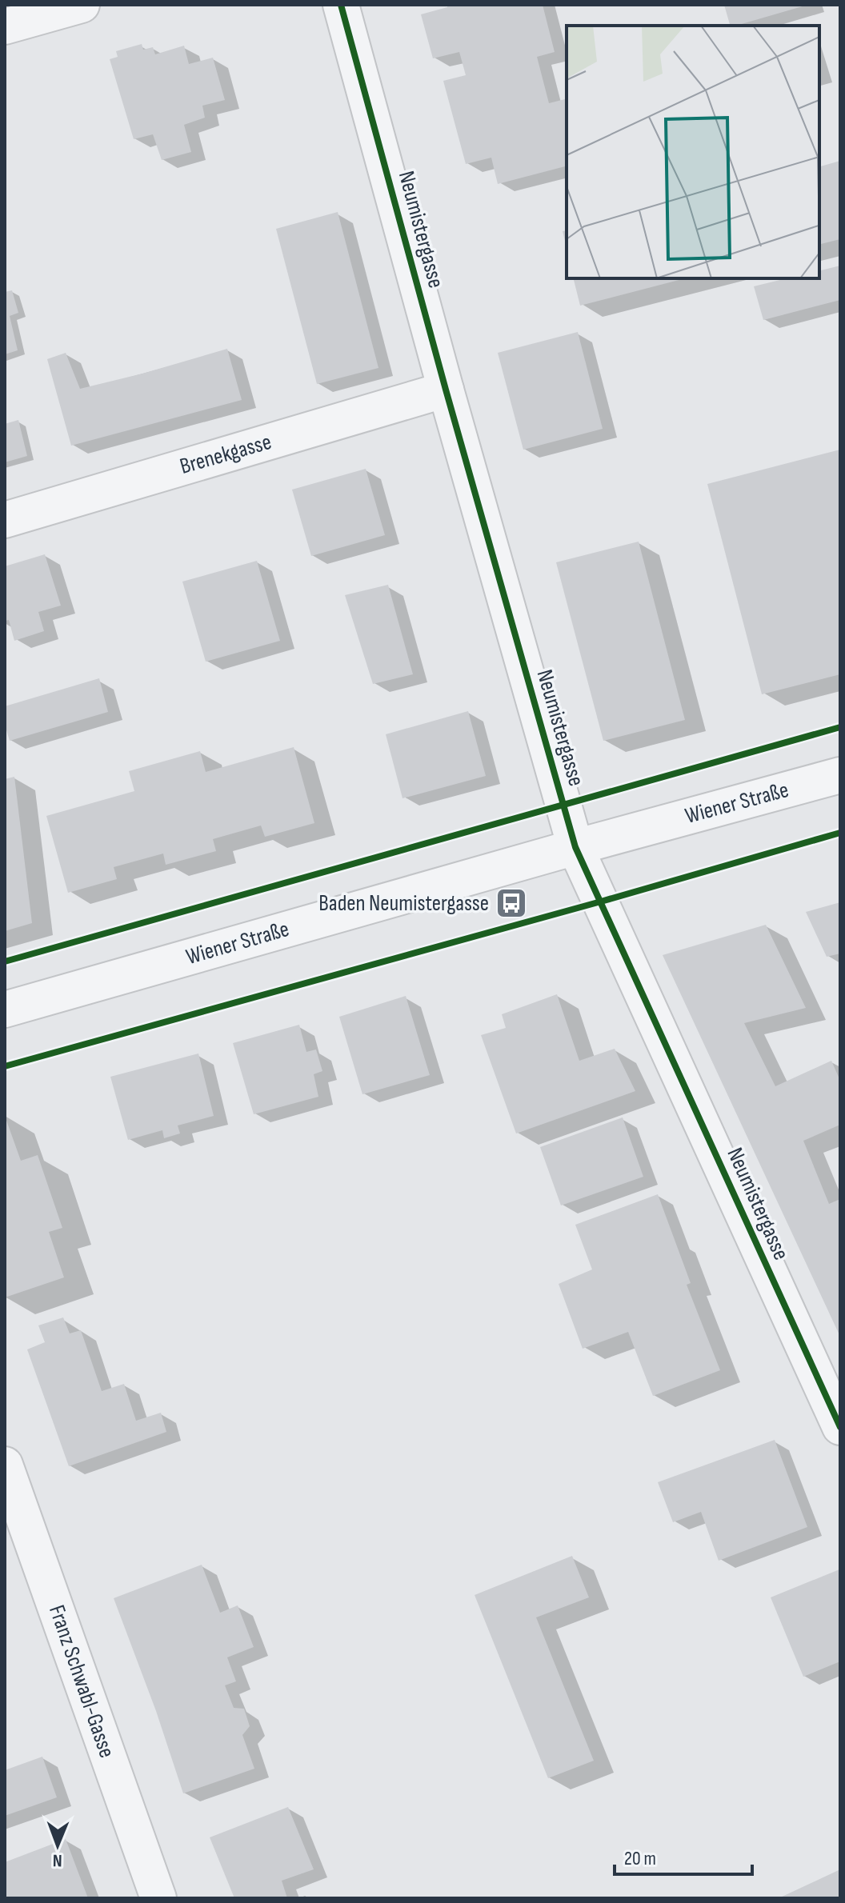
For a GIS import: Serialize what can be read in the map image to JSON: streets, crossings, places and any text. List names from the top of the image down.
{
  "streets": {
    "street": [
      "Neumistergasse",
      "Brenekgasse",
      "Wiener Straße",
      "Franz Schwabl-Gasse"
    ]
  },
  "crossings": [
    ["Neumistergasse", "Brenekgasse"],
    ["Neumistergasse", "Wiener Straße"]
  ],
  "places": {
    "bus stop": ["Baden Neumistergasse"]
  },
  "scale_bar": "20 m",
  "north": "bottom"
}
